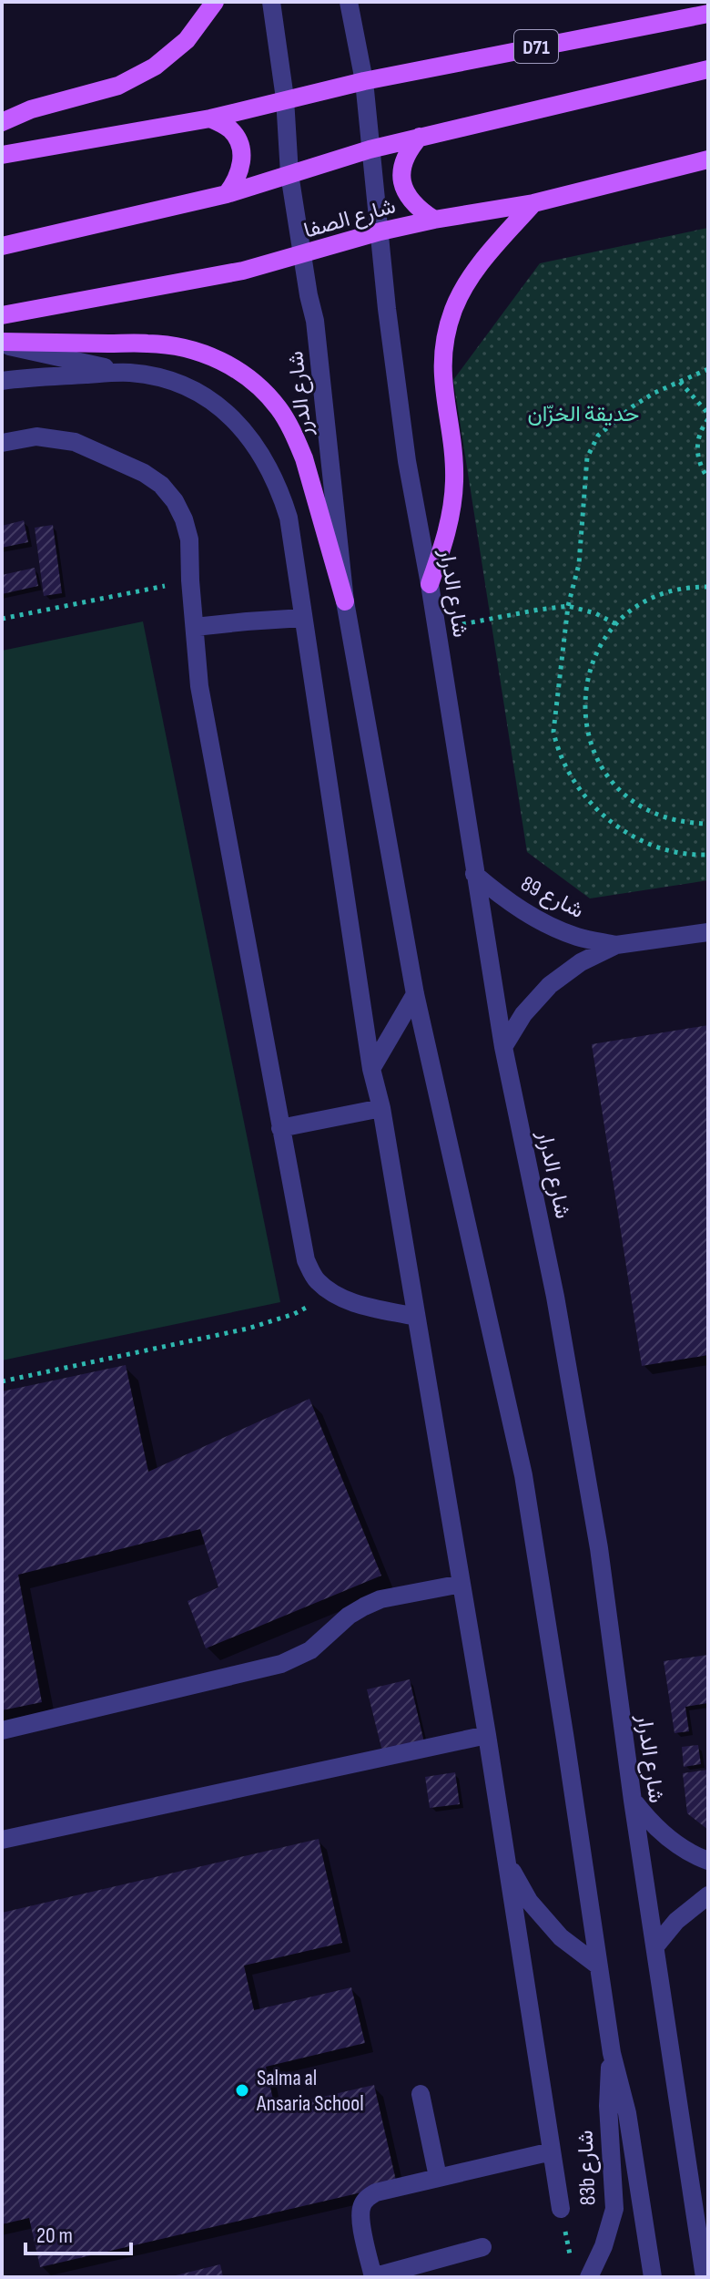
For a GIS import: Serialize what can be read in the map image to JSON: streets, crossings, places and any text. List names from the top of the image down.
{
  "streets": {
    "main road": ["D71", "شارع الصفا"],
    "street": [
      "شارع الدرر",
      "شارع الدرار",
      "شارع 89",
      "83b شارع"
    ]
  },
  "crossings": [
    ["D71", "شارع الدرار"],
    ["شارع الصفا", "شارع الدرر"],
    ["شارع الصفا", "شارع الدرار"],
    ["شارع الدرار", "شارع 89"]
  ],
  "parks": ["حديقة الخزّان"],
  "places": ["Salma al Ansaria School"],
  "scale_bar": "20 m"
}
